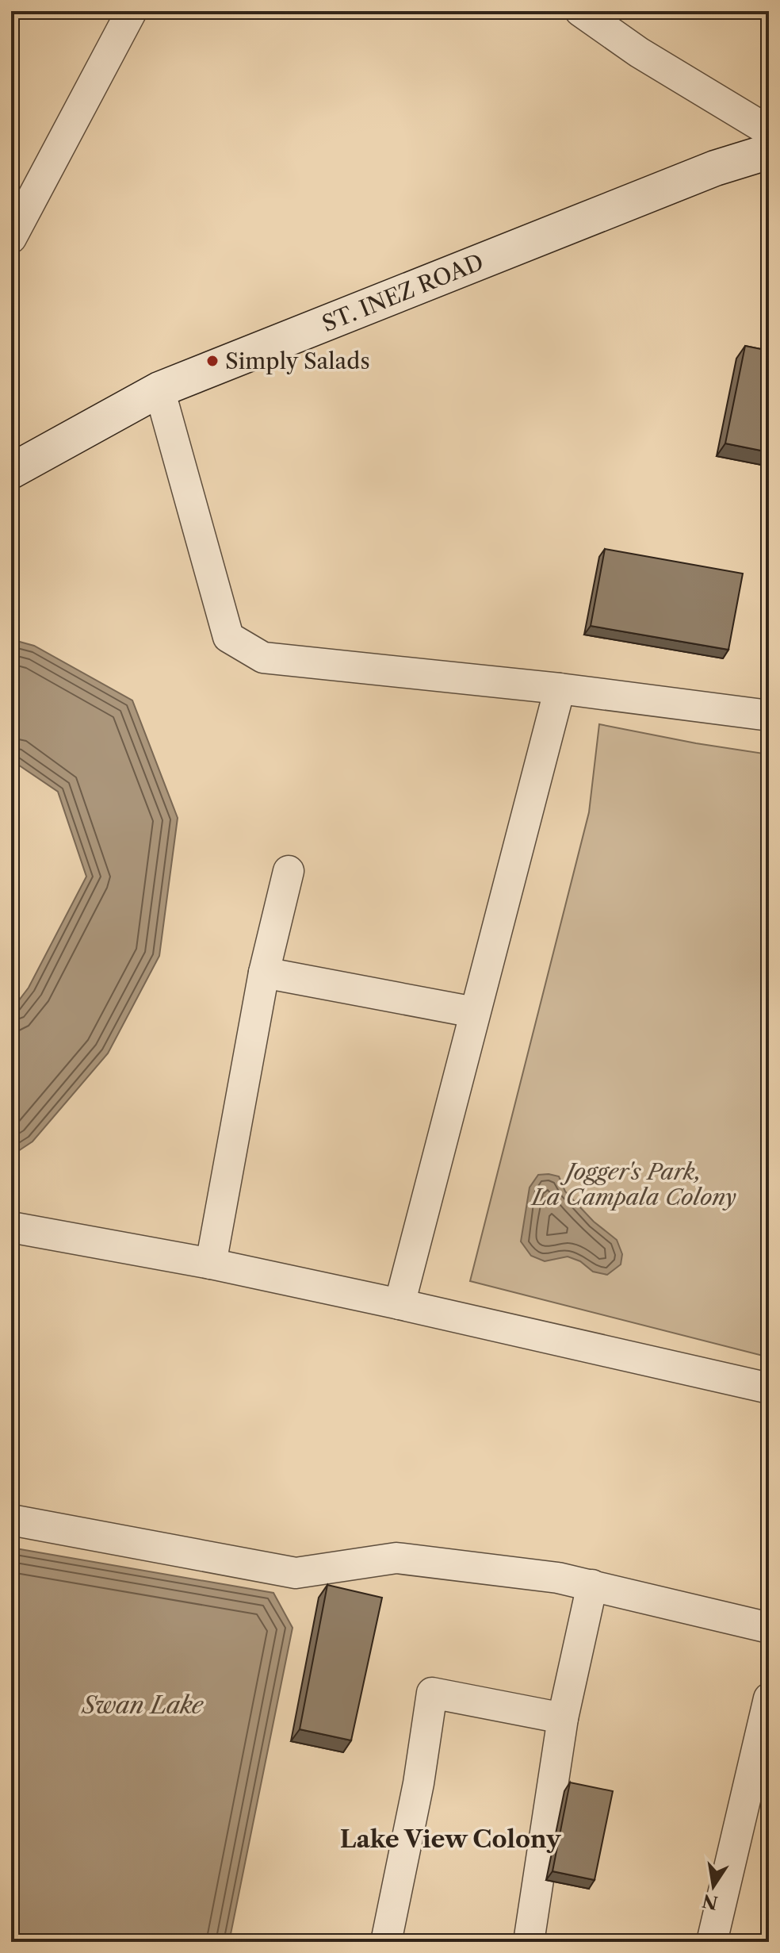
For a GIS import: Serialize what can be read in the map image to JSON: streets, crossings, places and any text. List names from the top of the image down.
{
  "streets": {
    "main road": ["ST. INEZ ROAD"]
  },
  "districts": ["Lake View Colony"],
  "water": ["Swan Lake"],
  "parks": ["Jogger's Park, La Campala Colony"],
  "places": ["Simply Salads"],
  "north": "bottom"
}
